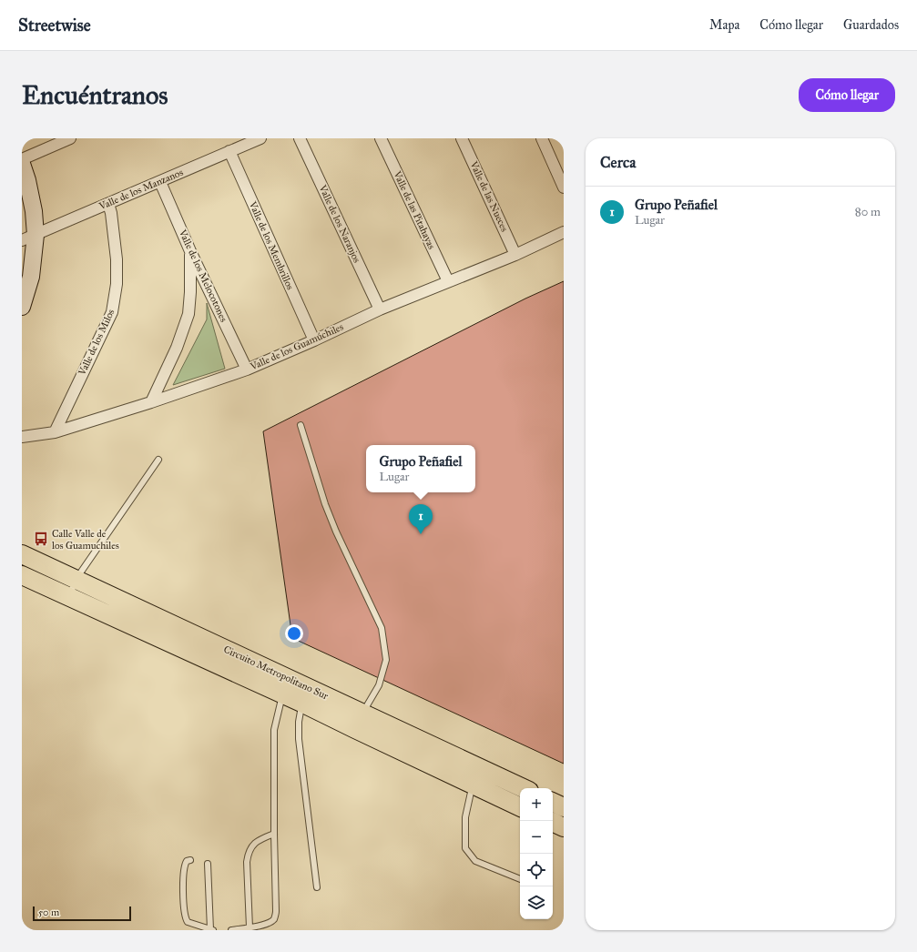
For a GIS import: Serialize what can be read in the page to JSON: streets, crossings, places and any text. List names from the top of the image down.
{
  "streets": {
    "main road": ["Circuito Metropolitano Sur"],
    "street": [
      "Valle de los Manzanos",
      "Valle de las Nueces",
      "Valle de las Pitahayas",
      "Valle de los Naranjos",
      "Valle de los Membrillos",
      "Valle de los Melocotones",
      "Valle de los Milos",
      "Valle de los Guamúchiles"
    ]
  },
  "crossings": [
    ["Valle de los Manzanos", "Valle de los Membrillos"],
    ["Valle de los Manzanos", "Valle de los Melocotones"],
    ["Valle de los Manzanos", "Valle de los Milos"],
    ["Valle de las Nueces", "Valle de los Guamúchiles"],
    ["Valle de las Pitahayas", "Valle de los Guamúchiles"],
    ["Valle de los Naranjos", "Valle de los Guamúchiles"],
    ["Valle de los Membrillos", "Valle de los Guamúchiles"],
    ["Valle de los Melocotones", "Valle de los Guamúchiles"],
    ["Valle de los Milos", "Valle de los Guamúchiles"]
  ],
  "places": {
    "bus stop": ["Calle Valle de los Guamuchiles"]
  },
  "scale_bar": "50 m",
  "page": {
    "header": "Streetwise",
    "nav": ["Mapa", "Cómo llegar", "Guardados"],
    "buttons": "Cómo llegar",
    "title": "Encuéntranos",
    "heading": "Cerca",
    "list": [
      {
        "mark": "1",
        "name": "Grupo Peñafiel",
        "note": "Lugar",
        "value": "80 m"
      }
    ],
    "popup": ["Grupo Peñafiel", "Lugar"],
    "pins": "1",
    "map_buttons": ["+", "−"],
    "scale": "50 m"
  }
}
